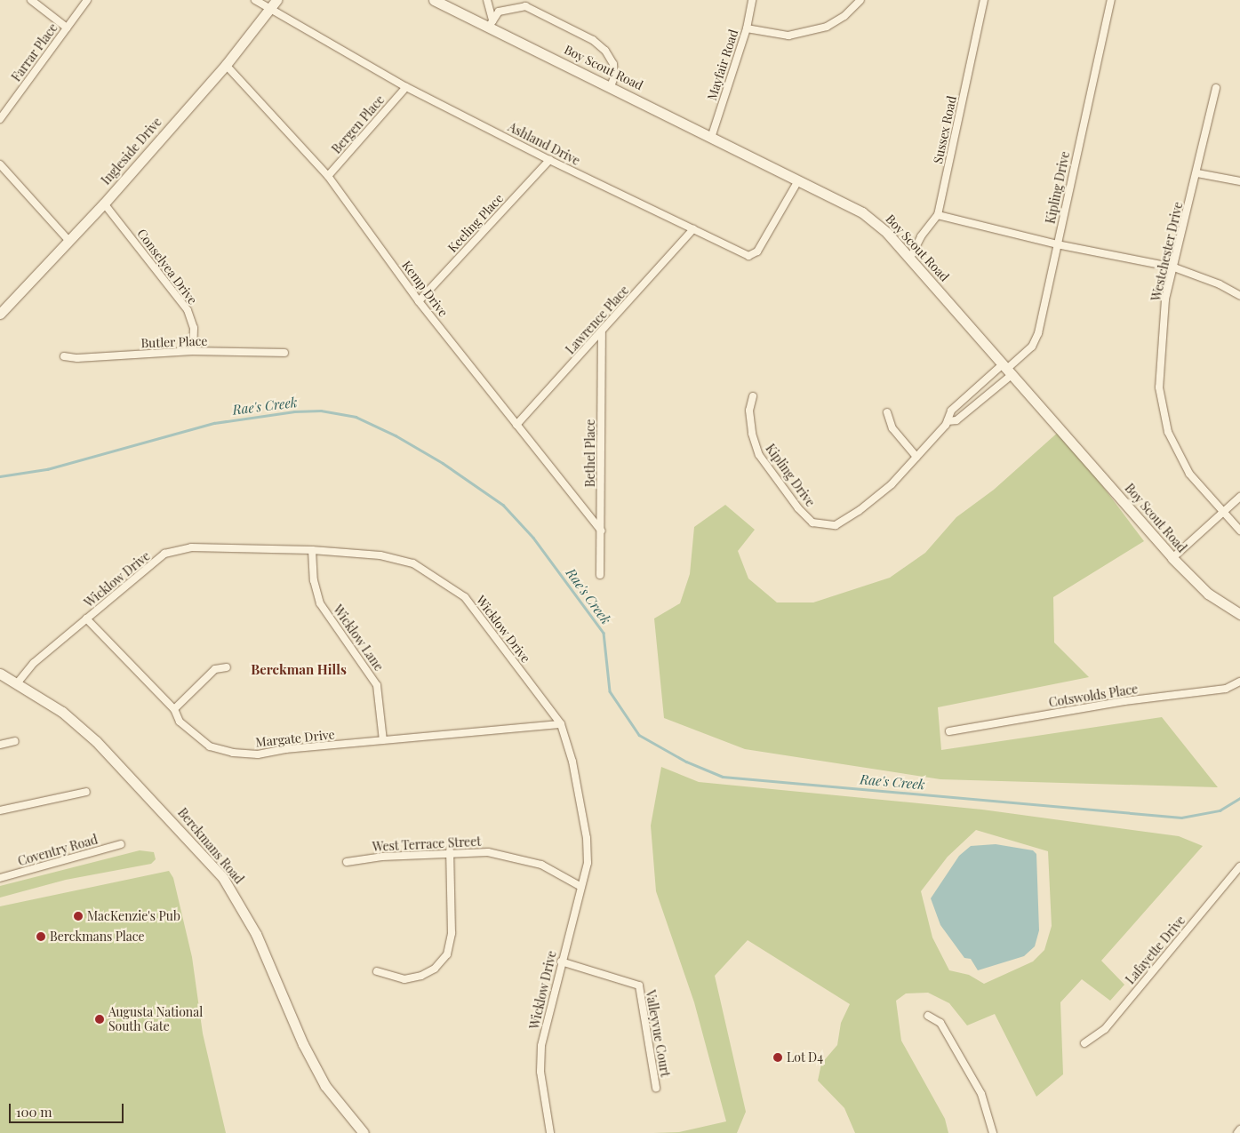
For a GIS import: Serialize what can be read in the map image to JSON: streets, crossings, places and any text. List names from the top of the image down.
{
  "streets": {
    "street": [
      "Farrar Place",
      "Mayfair Road",
      "Boy Scout Road",
      "Bergen Place",
      "Sussex Road",
      "Ashland Drive",
      "Ingleside Drive",
      "Kipling Drive",
      "Keeling Place",
      "Westchester Drive",
      "Conselyea Drive",
      "Kemp Drive",
      "Lawrence Place",
      "Butler Place",
      "Bethel Place",
      "Wicklow Drive",
      "Wicklow Lane",
      "Cotswolds Place",
      "Margate Drive",
      "West Terrace Street",
      "Berckmans Road",
      "Coventry Road",
      "Lafayette Drive",
      "Valleyvue Court"
    ]
  },
  "crossings": [
    ["Mayfair Road", "Boy Scout Road"],
    ["Boy Scout Road", "Sussex Road"],
    ["Boy Scout Road", "Ashland Drive"],
    ["Boy Scout Road", "Kipling Drive"],
    ["Bergen Place", "Ashland Drive"],
    ["Bergen Place", "Kemp Drive"],
    ["Ashland Drive", "Ingleside Drive"],
    ["Ashland Drive", "Keeling Place"],
    ["Ashland Drive", "Lawrence Place"],
    ["Ingleside Drive", "Conselyea Drive"],
    ["Ingleside Drive", "Kemp Drive"],
    ["Keeling Place", "Kemp Drive"],
    ["Conselyea Drive", "Butler Place"],
    ["Kemp Drive", "Lawrence Place"],
    ["Kemp Drive", "Bethel Place"],
    ["Lawrence Place", "Bethel Place"],
    ["Wicklow Drive", "Wicklow Lane"],
    ["Wicklow Drive", "Margate Drive"],
    ["Wicklow Drive", "West Terrace Street"],
    ["Wicklow Drive", "Berckmans Road"],
    ["Wicklow Drive", "Valleyvue Court"],
    ["Wicklow Lane", "Margate Drive"]
  ],
  "districts": ["Berckman Hills"],
  "water": ["Rae's Creek"],
  "places": [
    "MacKenzie's Pub",
    "Berckmans Place",
    "Augusta National South Gate",
    "Lot D4"
  ],
  "scale_bar": "100 m"
}
